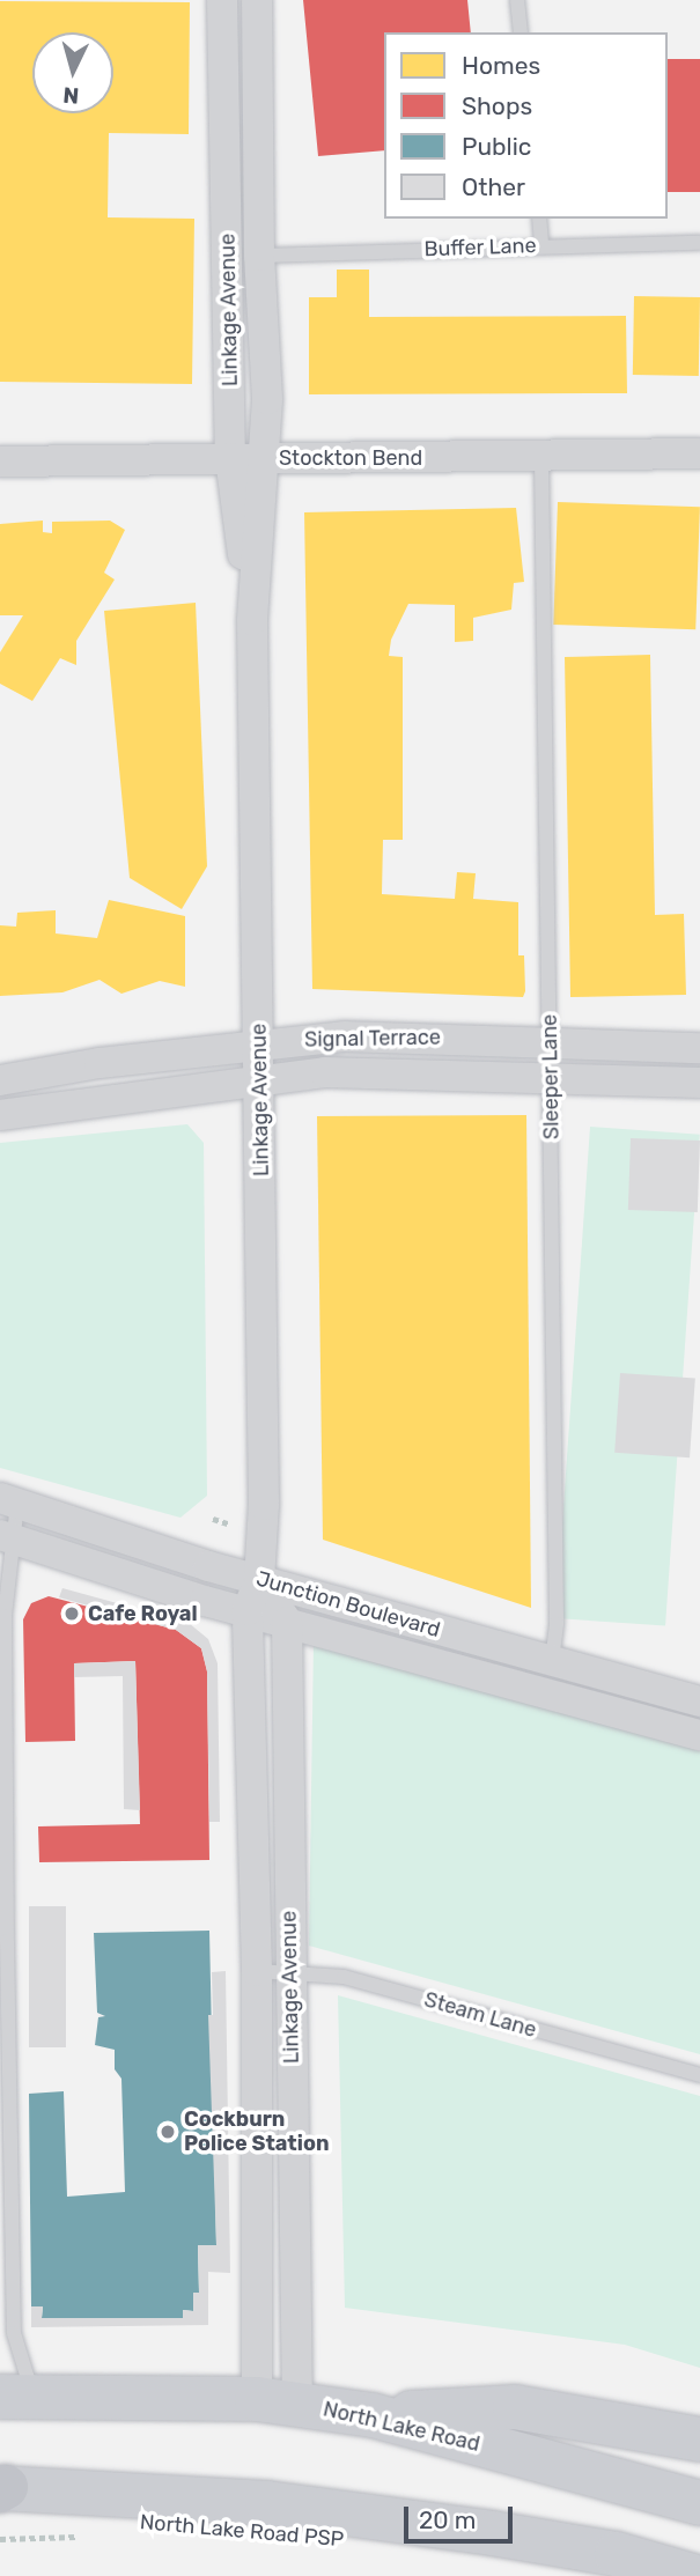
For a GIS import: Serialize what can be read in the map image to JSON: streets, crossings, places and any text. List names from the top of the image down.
{
  "streets": {
    "main road": ["North Lake Road"],
    "street": [
      "Linkage Avenue",
      "Stockton Bend",
      "Signal Terrace",
      "Junction Boulevard"
    ],
    "lane": ["Buffer Lane", "Sleeper Lane", "Steam Lane"]
  },
  "crossings": [
    ["Buffer Lane", "Linkage Avenue"],
    ["Linkage Avenue", "Stockton Bend"],
    ["Linkage Avenue", "Signal Terrace"],
    ["Linkage Avenue", "Junction Boulevard"],
    ["Linkage Avenue", "Steam Lane"],
    ["Linkage Avenue", "North Lake Road"],
    ["Stockton Bend", "Sleeper Lane"],
    ["Signal Terrace", "Sleeper Lane"],
    ["Sleeper Lane", "Junction Boulevard"]
  ],
  "places": ["Cafe Royal", "Cockburn Police Station"],
  "legend": [
    "Homes",
    "Shops",
    "Public",
    "Other"
  ],
  "scale_bar": "20 m",
  "north": "bottom"
}
